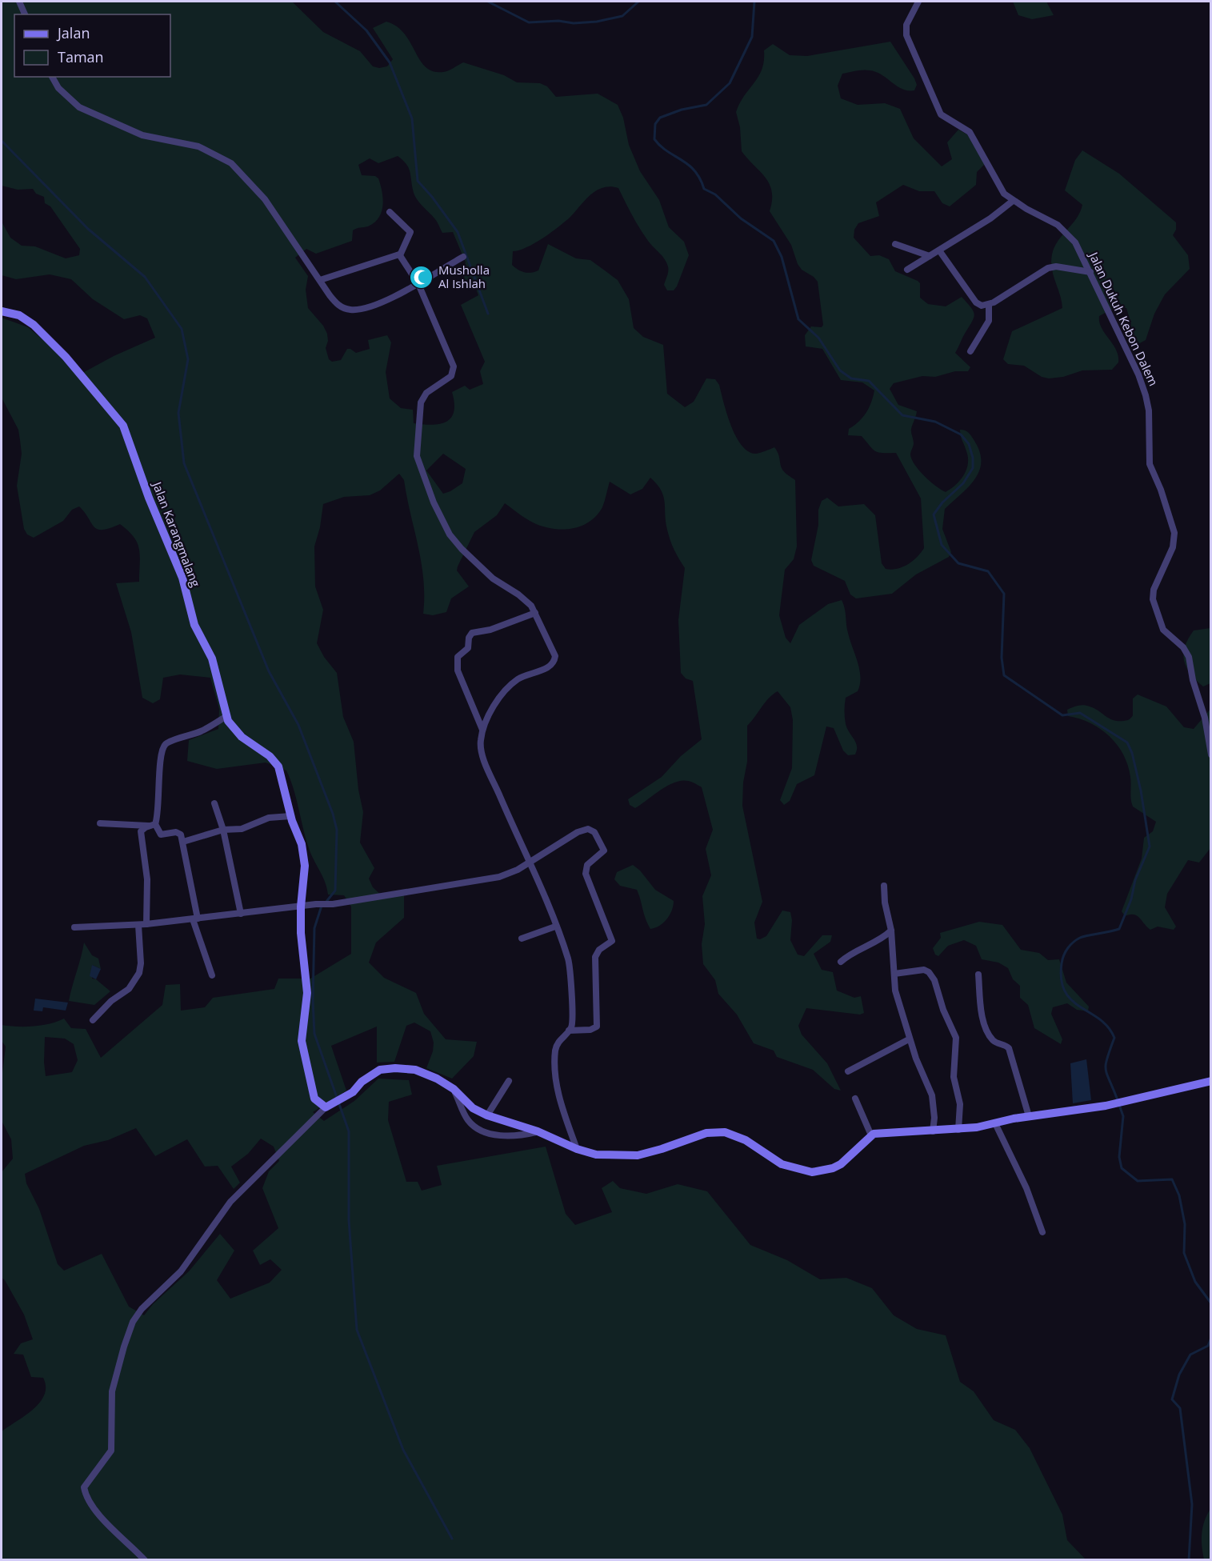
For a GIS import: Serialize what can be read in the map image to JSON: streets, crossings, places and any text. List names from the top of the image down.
{
  "streets": {
    "street": ["Jalan Dukuh Kebon Dalem", "Jalan Karangmalang"]
  },
  "places": {
    "mosque": ["Musholla Al Ishlah"]
  },
  "legend": ["Jalan", "Taman"]
}
